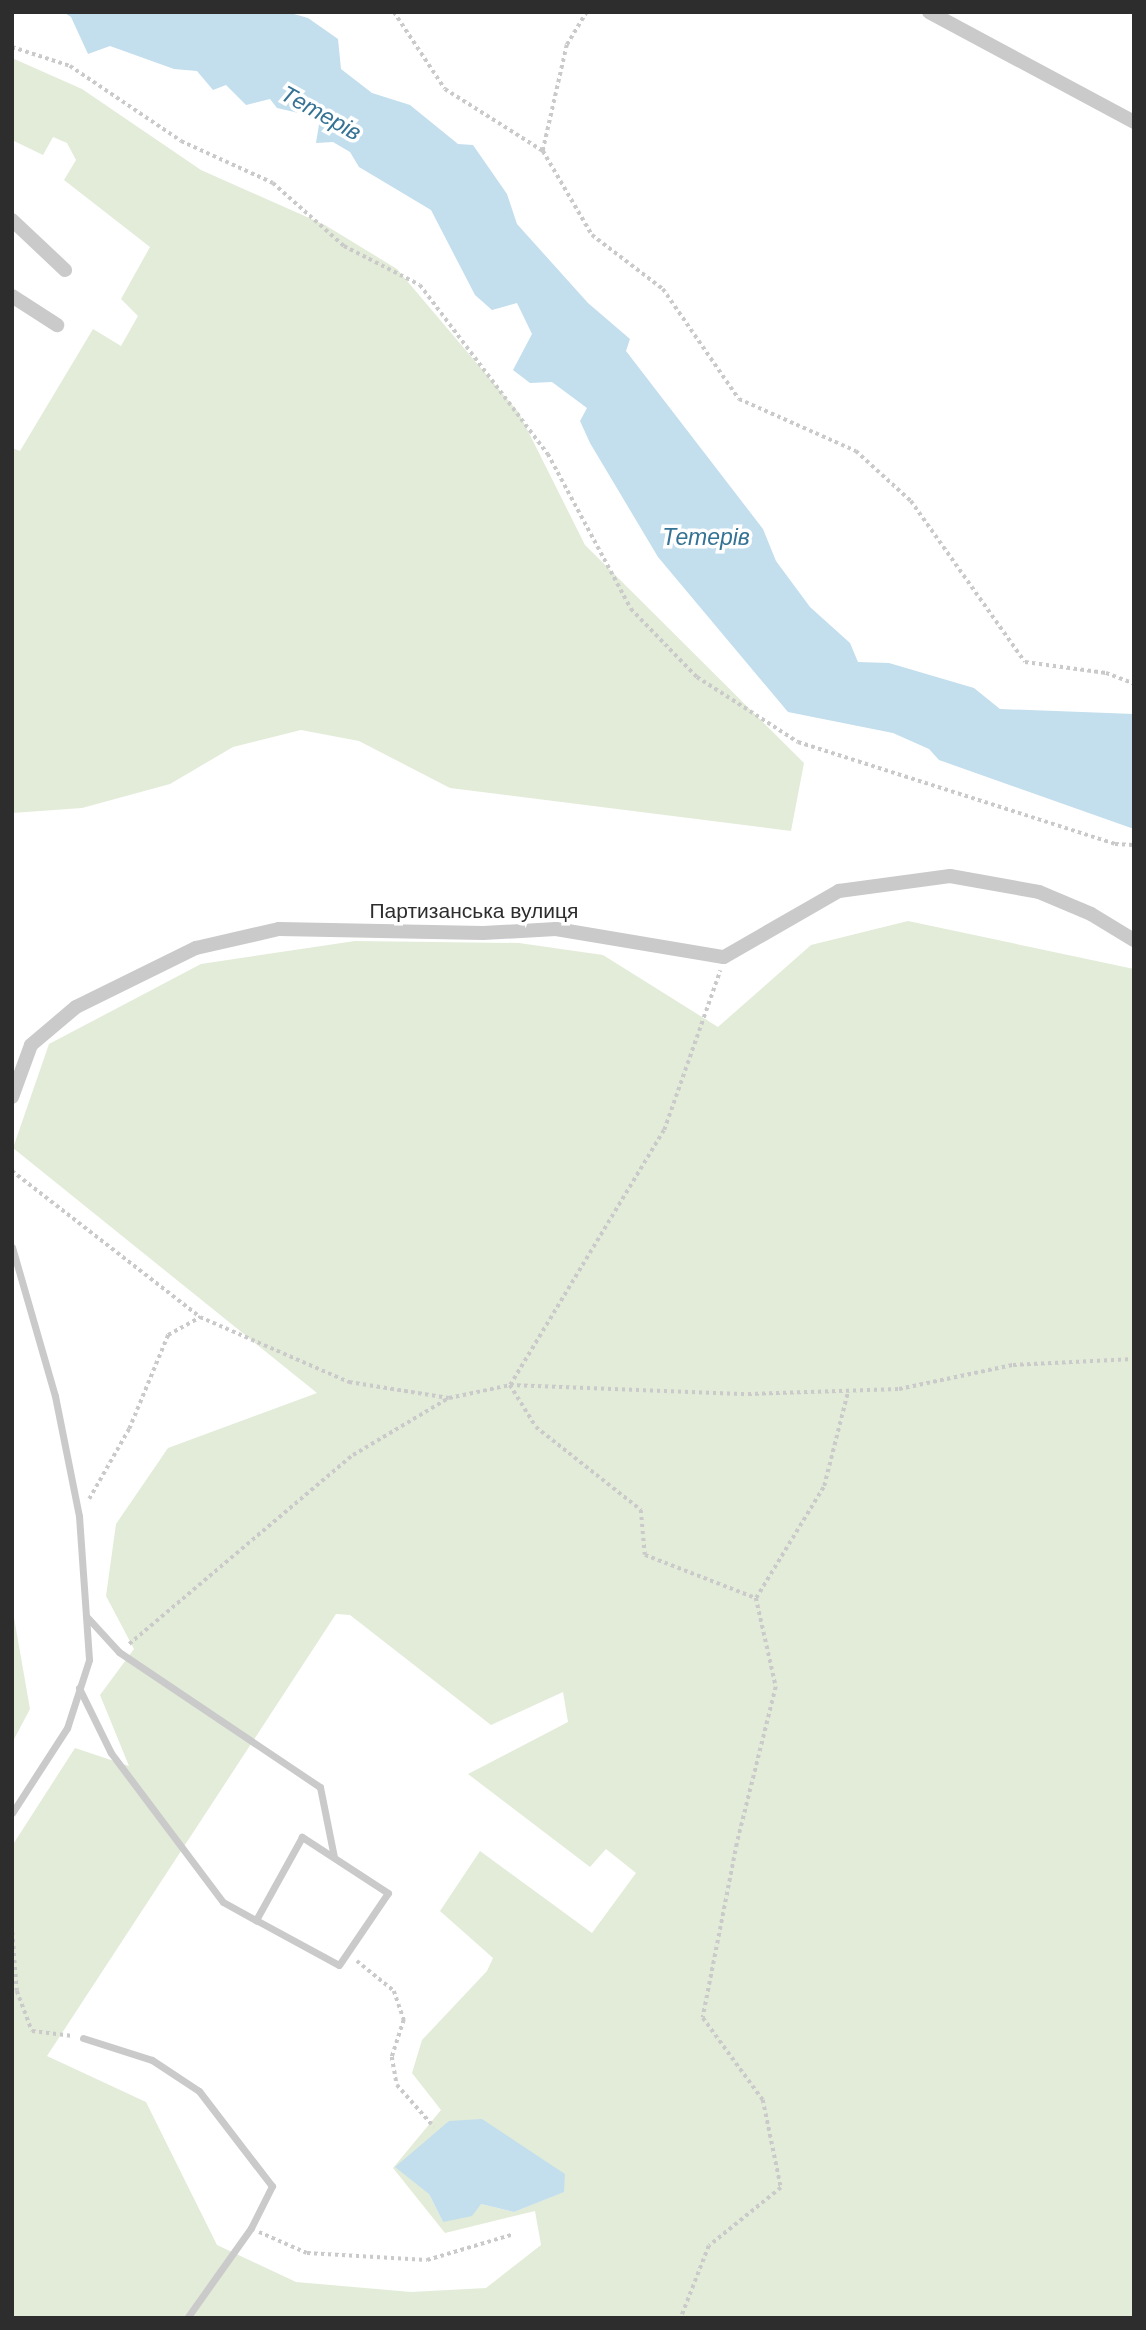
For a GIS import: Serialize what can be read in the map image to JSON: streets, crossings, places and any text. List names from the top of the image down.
{
  "streets": {
    "street": ["Партизанська вулиця"]
  },
  "water": ["Тетерів"]
}
